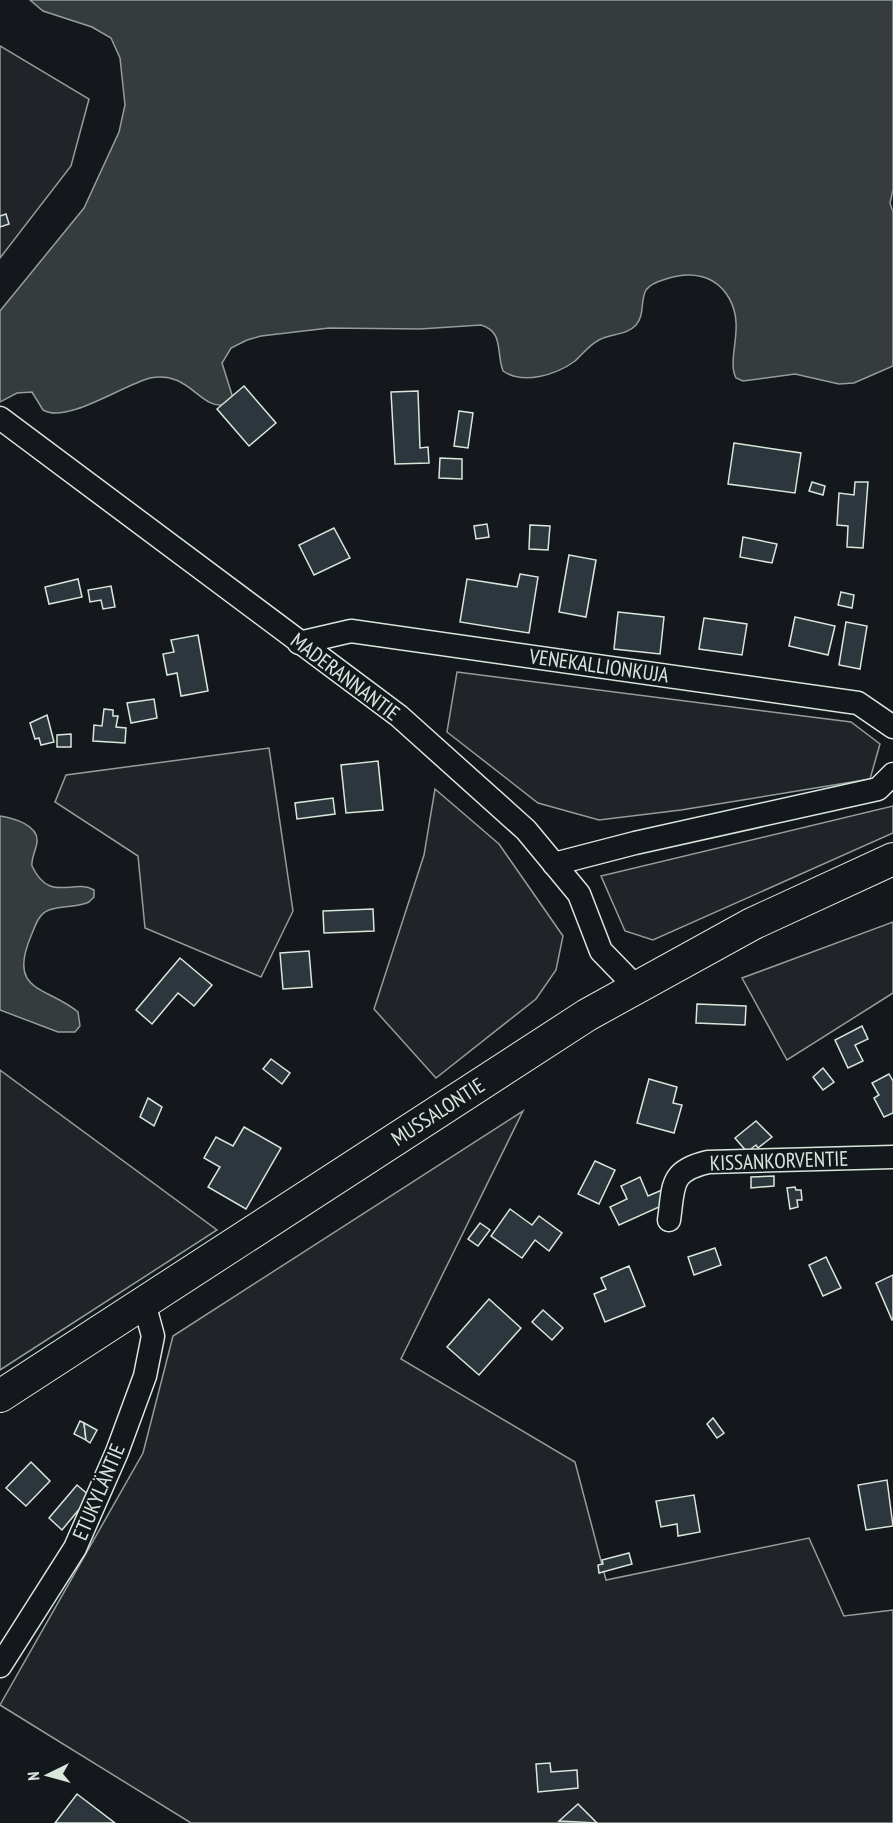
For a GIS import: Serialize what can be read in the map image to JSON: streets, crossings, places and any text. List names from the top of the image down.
{
  "streets": {
    "main road": ["MUSSALONTIE"],
    "street": [
      "VENEKALLIONKUJA",
      "MADERANNANTIE",
      "KISSANKORVENTIE",
      "ETUKYLÄNTIE"
    ]
  },
  "crossings": [
    ["VENEKALLIONKUJA", "MADERANNANTIE"],
    ["MADERANNANTIE", "MUSSALONTIE"],
    ["MUSSALONTIE", "ETUKYLÄNTIE"]
  ],
  "north": "left"
}
